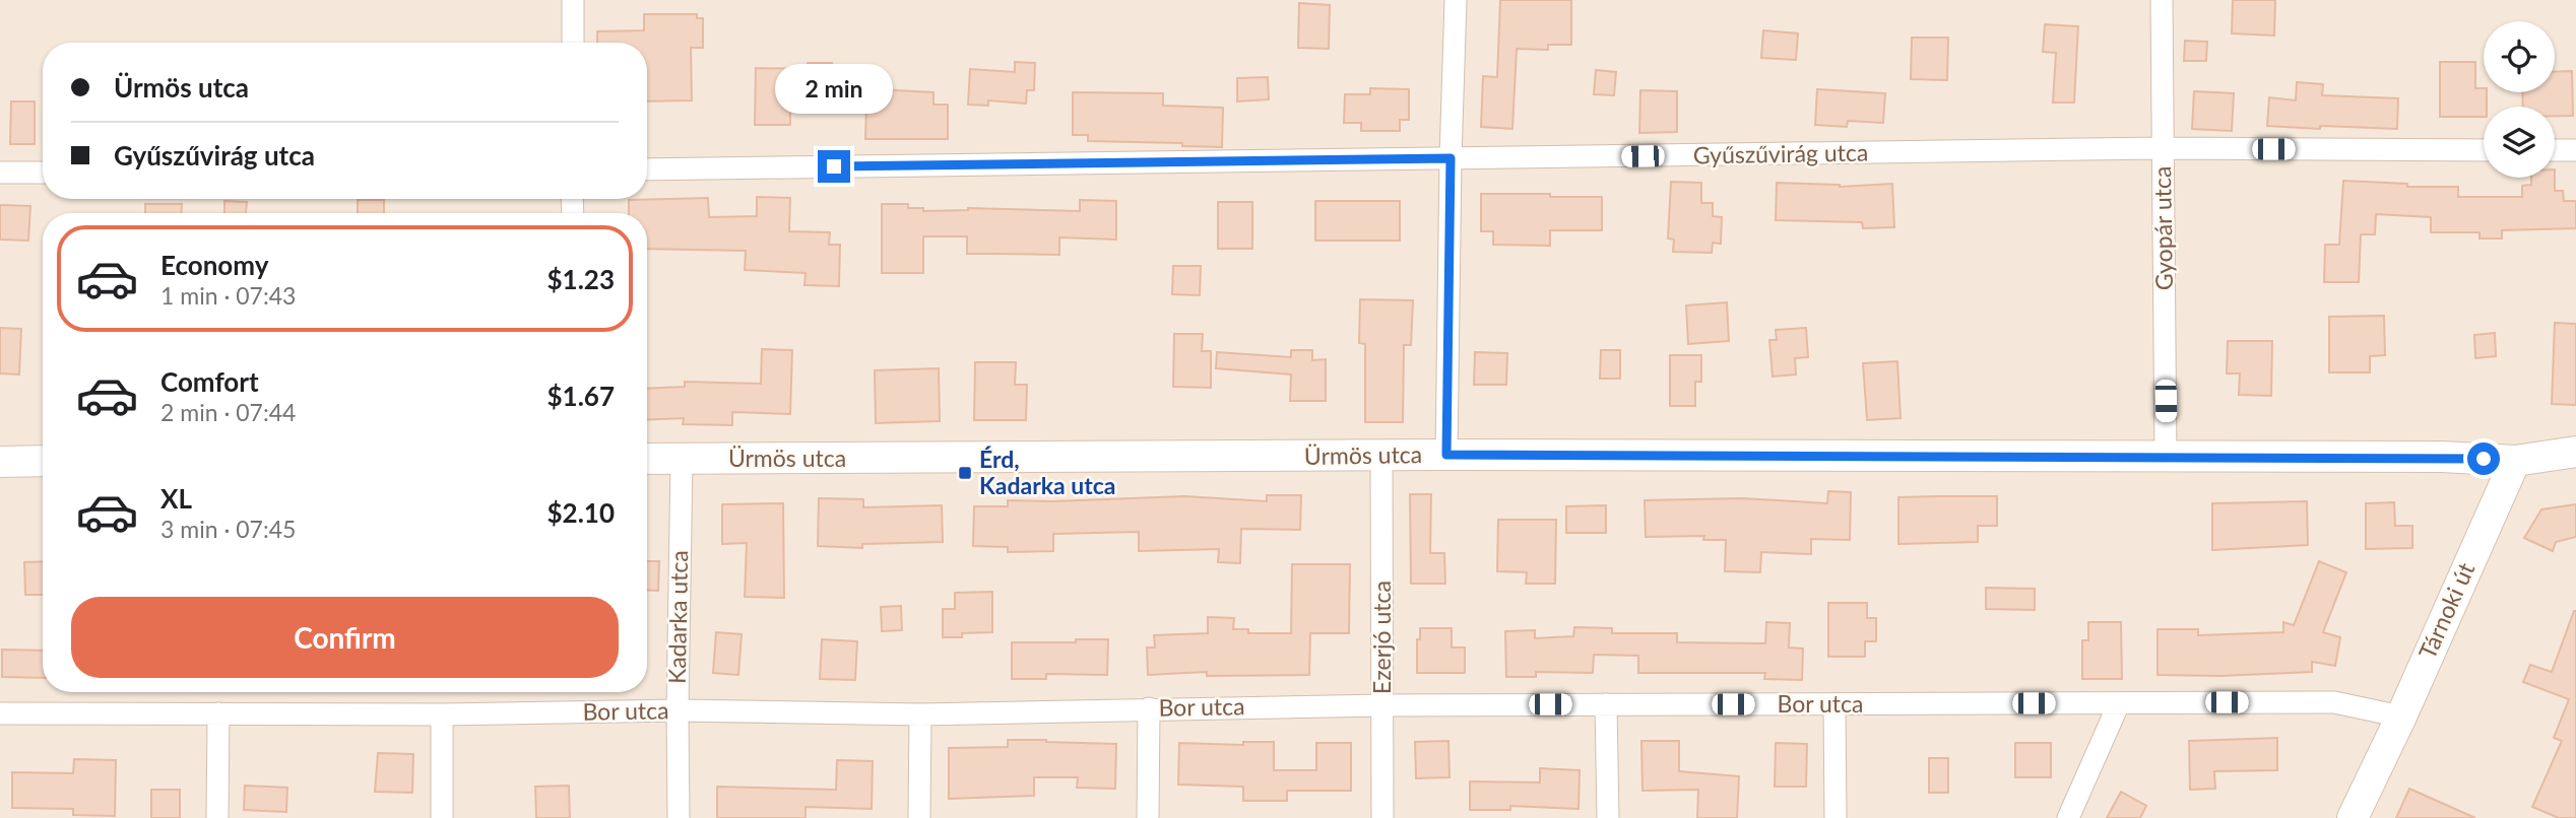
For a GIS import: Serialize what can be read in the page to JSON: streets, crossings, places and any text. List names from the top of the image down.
{
  "streets": {
    "street": [
      "Gyűszűvirág utca",
      "Gyopár utca",
      "Ürmös utca",
      "Tárnoki út",
      "Kadarka utca",
      "Ezerjó utca",
      "Bor utca"
    ]
  },
  "crossings": [
    ["Gyűszűvirág utca", "Gyopár utca"],
    ["Gyopár utca", "Ürmös utca"],
    ["Ürmös utca", "Tárnoki út"],
    ["Ürmös utca", "Kadarka utca"],
    ["Ürmös utca", "Ezerjó utca"],
    ["Tárnoki út", "Bor utca"],
    ["Kadarka utca", "Bor utca"],
    ["Ezerjó utca", "Bor utca"]
  ],
  "places": {
    "transit": ["Érd, Kadarka utca"]
  },
  "page": {
    "banner": ["Ürmös utca", "Gyűszűvirág utca"],
    "bubble": "2 min",
    "list": [
      {
        "name": "Economy",
        "note": "1 min · 07:43",
        "value": "$1.23"
      },
      {
        "name": "Comfort",
        "note": "2 min · 07:44",
        "value": "$1.67"
      },
      {
        "name": "XL",
        "note": "3 min · 07:45",
        "value": "$2.10"
      }
    ],
    "buttons": "Confirm"
  }
}
